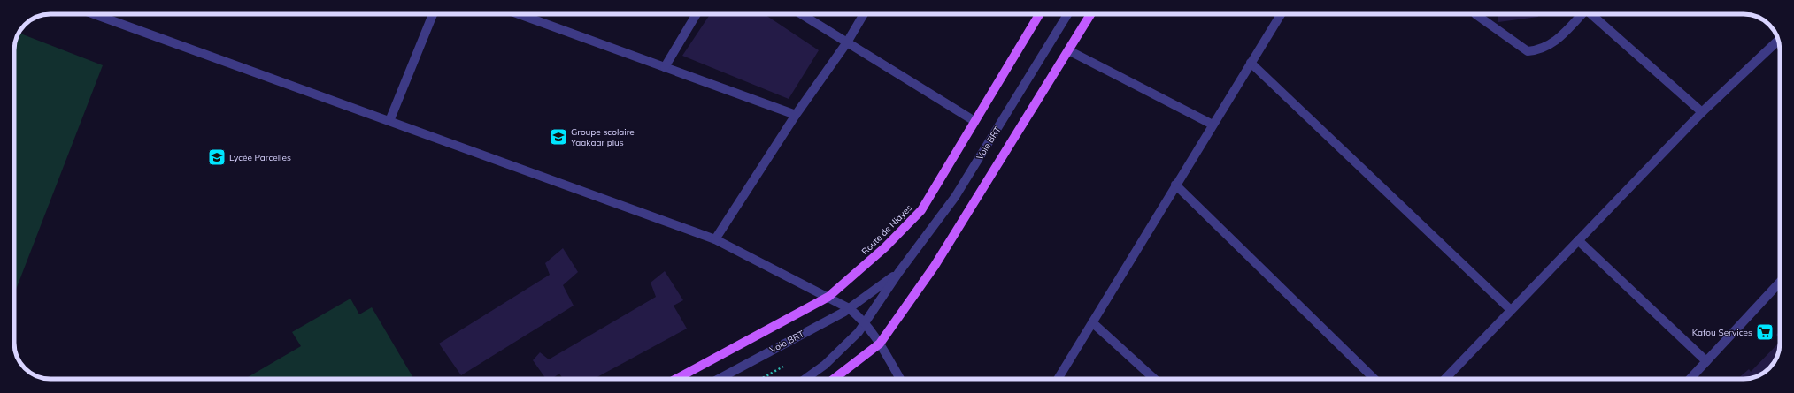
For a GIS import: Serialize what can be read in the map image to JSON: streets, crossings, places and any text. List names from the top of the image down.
{
  "streets": {
    "main road": ["Route de Niayes"],
    "street": ["Voie BRT"]
  },
  "places": {
    "school or university": ["Groupe scolaire Yaakaar plus", "Lycée Parcelles"],
    "supermarket": ["Kafou Services"]
  }
}
